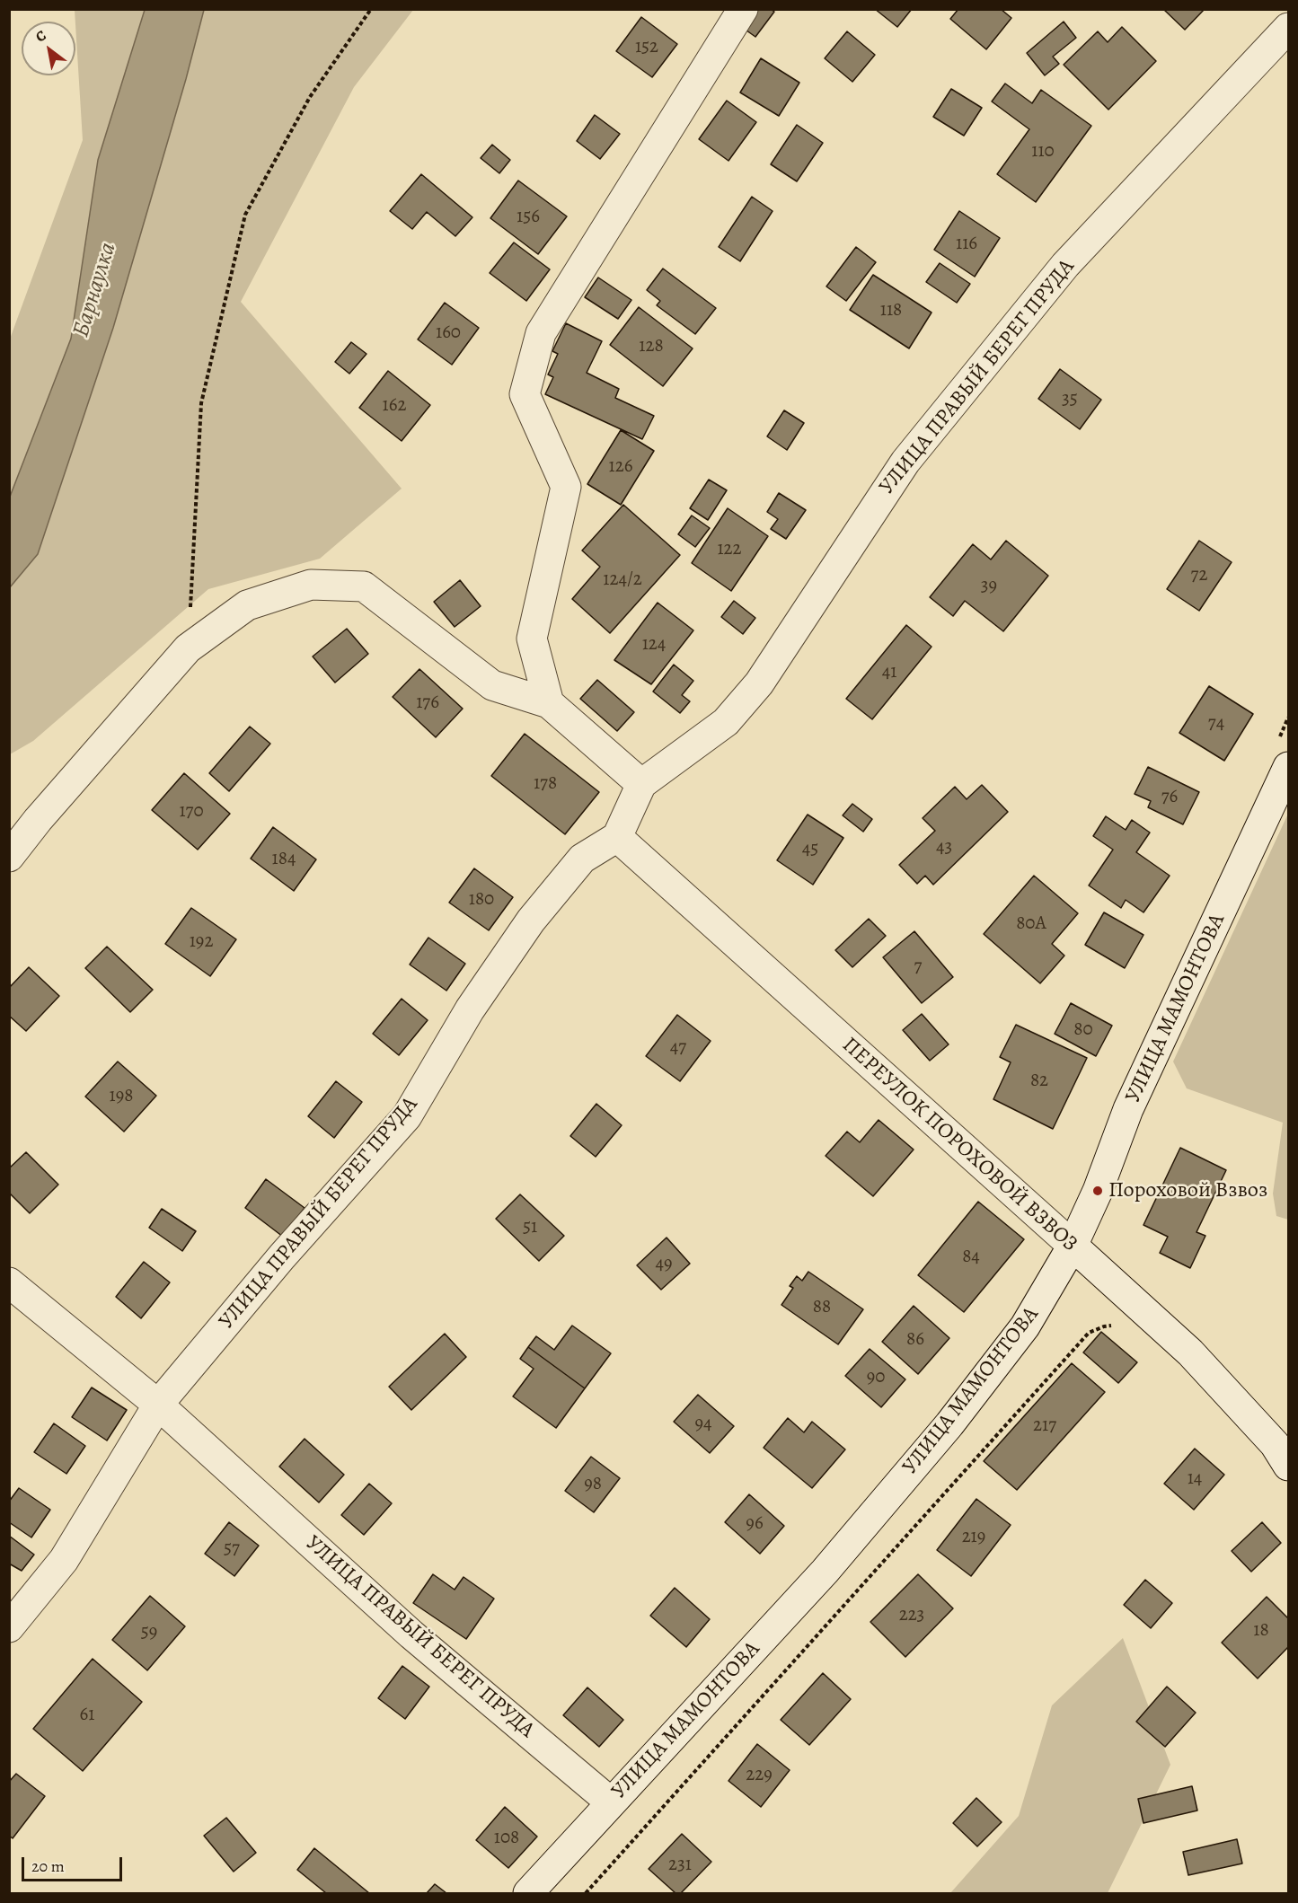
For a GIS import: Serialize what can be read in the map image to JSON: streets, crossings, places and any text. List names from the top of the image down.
{
  "streets": {
    "street": ["УЛИЦА ПРАВЫЙ БЕРЕГ ПРУДА", "УЛИЦА МАМОНТОВА", "ПЕРЕУЛОК ПОРОХОВОЙ ВЗВОЗ"]
  },
  "crossings": [
    ["УЛИЦА ПРАВЫЙ БЕРЕГ ПРУДА", "УЛИЦА МАМОНТОВА"],
    ["УЛИЦА ПРАВЫЙ БЕРЕГ ПРУДА", "ПЕРЕУЛОК ПОРОХОВОЙ ВЗВОЗ"],
    ["УЛИЦА МАМОНТОВА", "ПЕРЕУЛОК ПОРОХОВОЙ ВЗВОЗ"]
  ],
  "water": ["Барнаулка"],
  "places": ["Пороховой Взвоз"],
  "house_numbers": [
    "152",
    "110",
    "156",
    "116",
    "118",
    "160",
    "128",
    "35",
    "162",
    "126",
    "122",
    "72",
    "124/2",
    "39",
    "124",
    "41",
    "176",
    "74",
    "178",
    "76",
    "170",
    "43",
    "45",
    "184",
    "180",
    "80А",
    "192",
    "7",
    "80",
    "47",
    "82",
    "198",
    "51",
    "84",
    "49",
    "88",
    "86",
    "90",
    "94",
    "217",
    "14",
    "98",
    "96",
    "219",
    "57",
    "223",
    "18",
    "59",
    "61",
    "229",
    "108",
    "231"
  ],
  "scale_bar": "20 m",
  "north": "top left"
}
